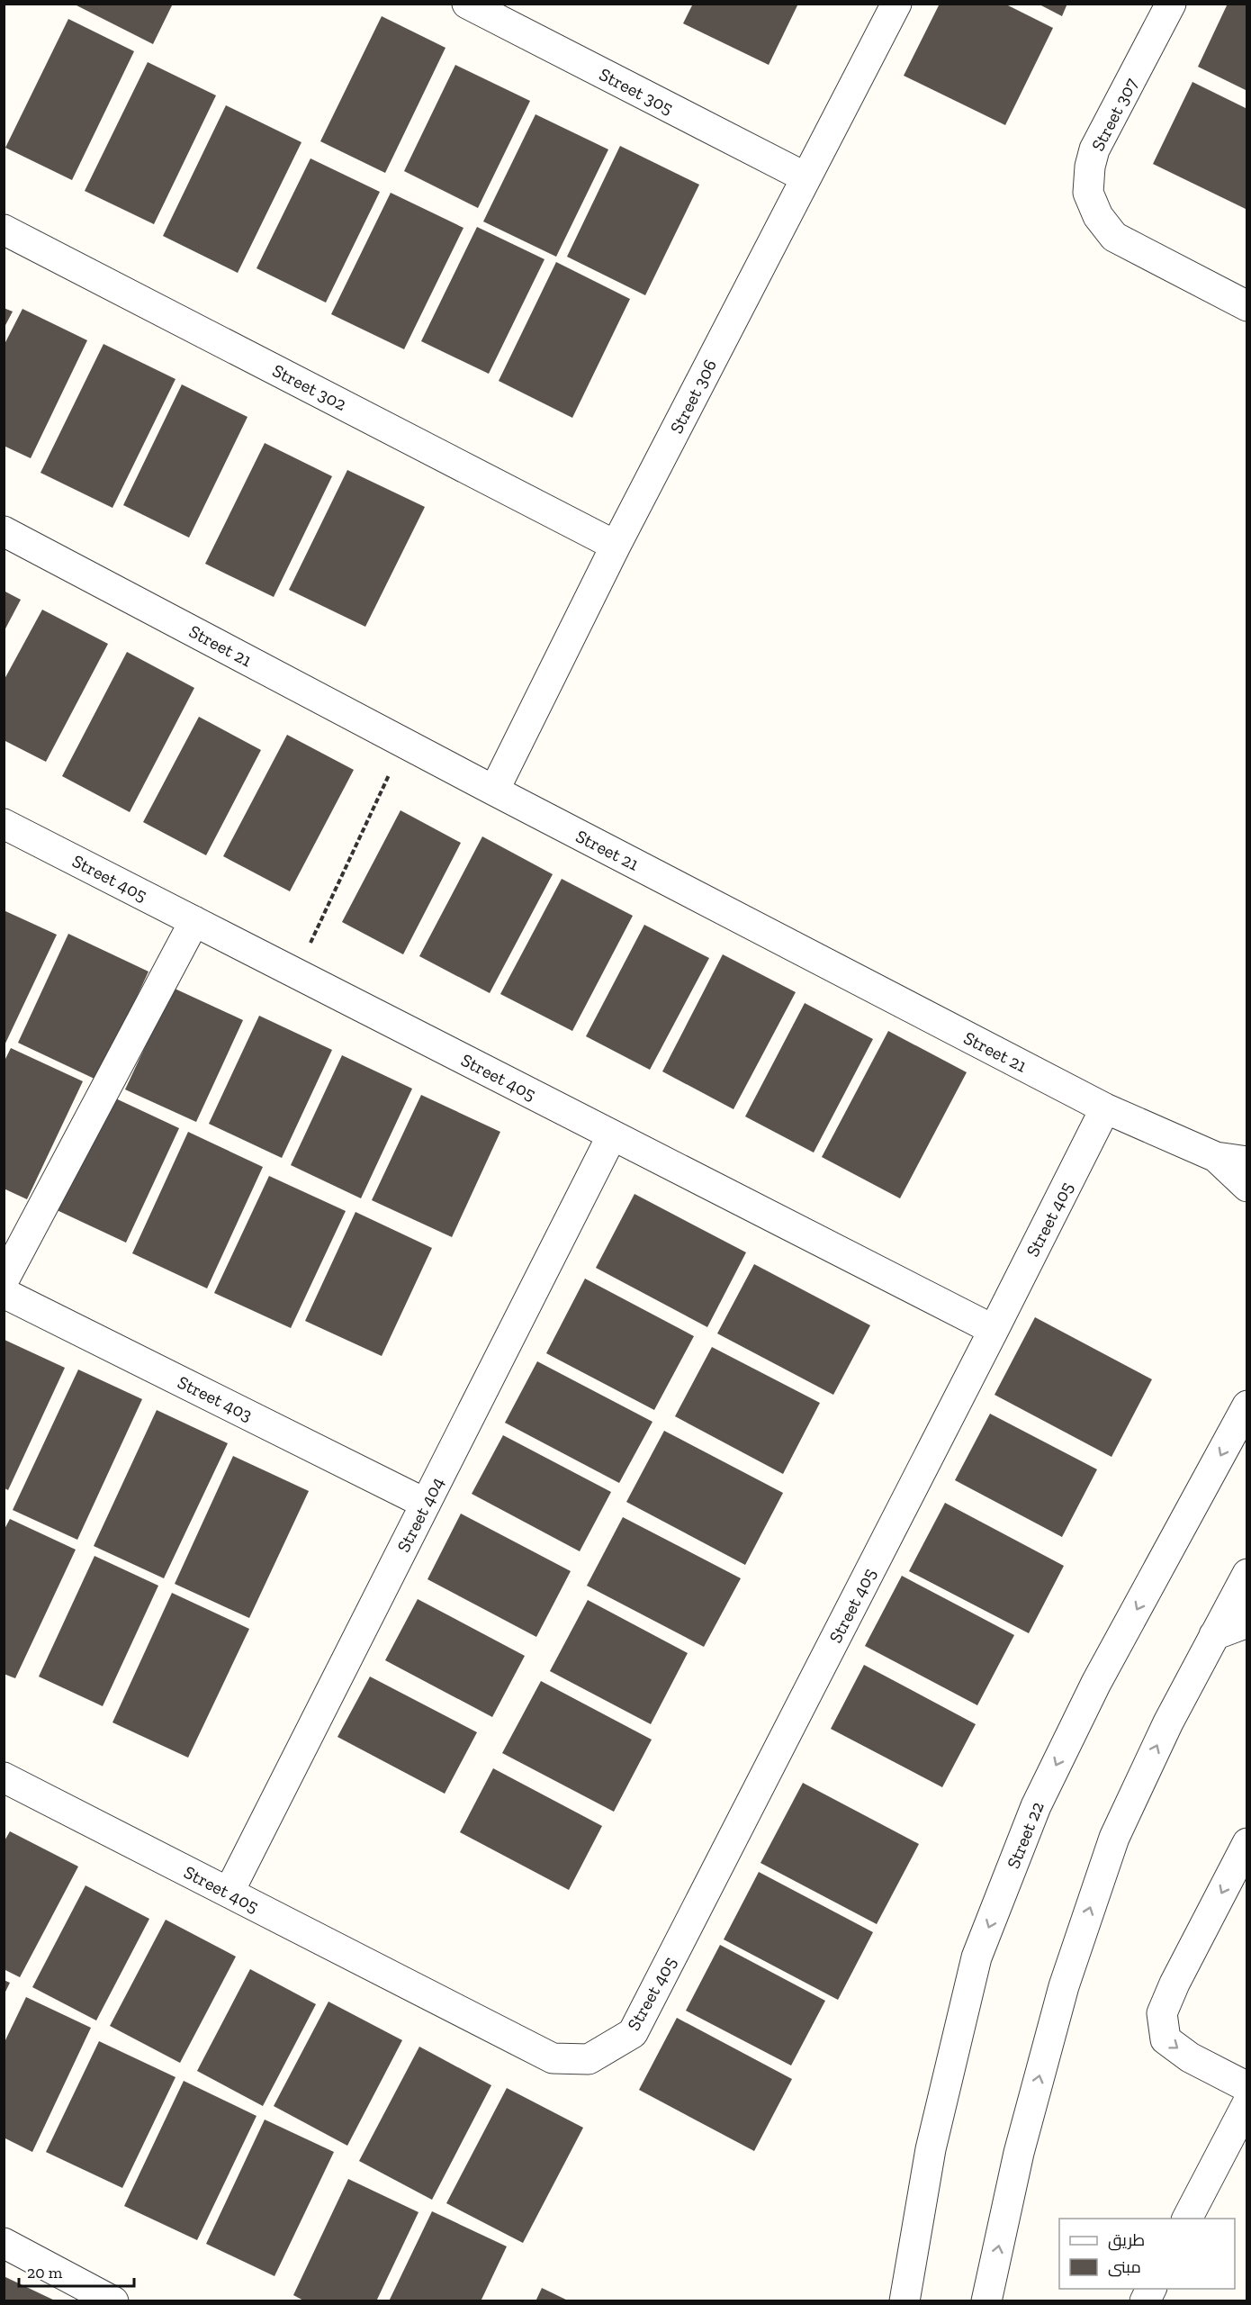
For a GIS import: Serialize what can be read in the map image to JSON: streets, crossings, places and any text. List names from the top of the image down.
{
  "streets": {
    "street": [
      "Street 305",
      "Street 307",
      "Street 302",
      "Street 306",
      "Street 21",
      "Street 405",
      "Street 403",
      "Street 404",
      "Street 22"
    ]
  },
  "crossings": [
    ["Street 305", "Street 306"],
    ["Street 302", "Street 306"],
    ["Street 306", "Street 21"],
    ["Street 21", "Street 405"],
    ["Street 405", "Street 404"],
    ["Street 403", "Street 404"]
  ],
  "legend": ["طريق", "مبنى"],
  "scale_bar": "20 m"
}
